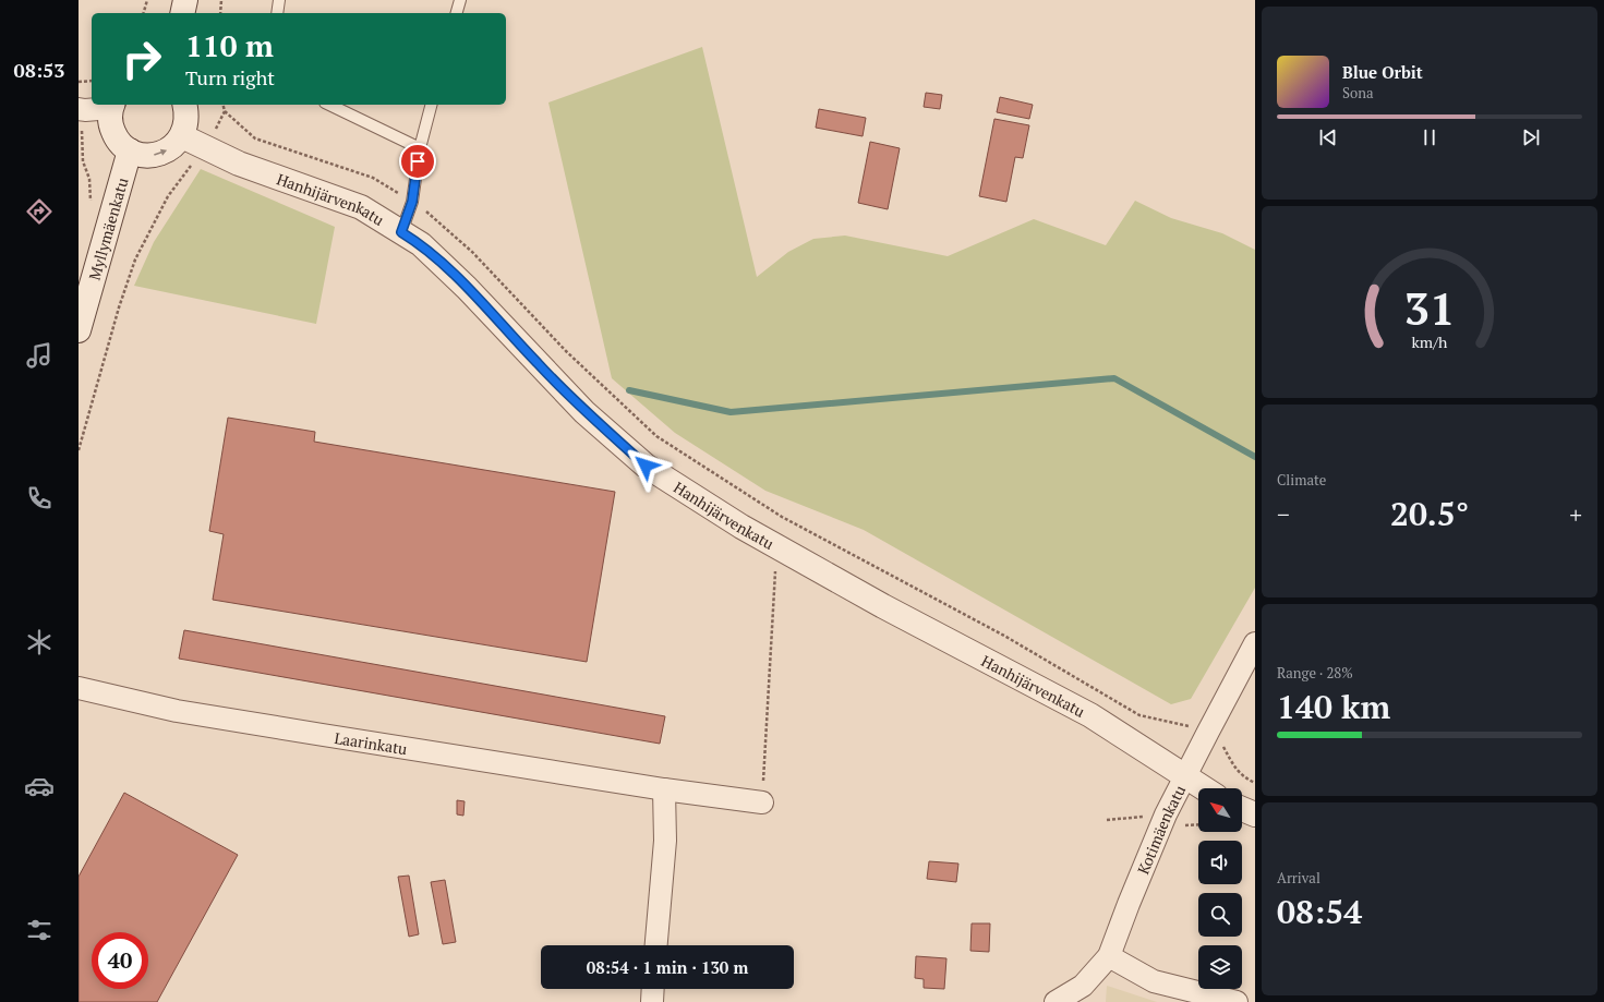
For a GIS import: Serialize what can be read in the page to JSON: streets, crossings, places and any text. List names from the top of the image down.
{
  "streets": {
    "street": [
      "Hanhijärvenkatu",
      "Myllymäenkatu",
      "Laarinkatu",
      "Kotimäenkatu"
    ]
  },
  "crossings": [
    ["Hanhijärvenkatu", "Kotimäenkatu"]
  ],
  "north": "top left",
  "page": {
    "tabs": "08:53",
    "turn": ["110 m", "Turn right"],
    "song": ["Blue Orbit", "Sona"],
    "tile": [
      "Climate",
      ["Range · 28%", "140 km"],
      ["Arrival", "08:54"]
    ],
    "heat": ["−", "20.5°", "+"],
    "limit": "40",
    "trip": "08:54 · 1 min · 130 m",
    "gauge": ["31", "km/h"]
  }
}
